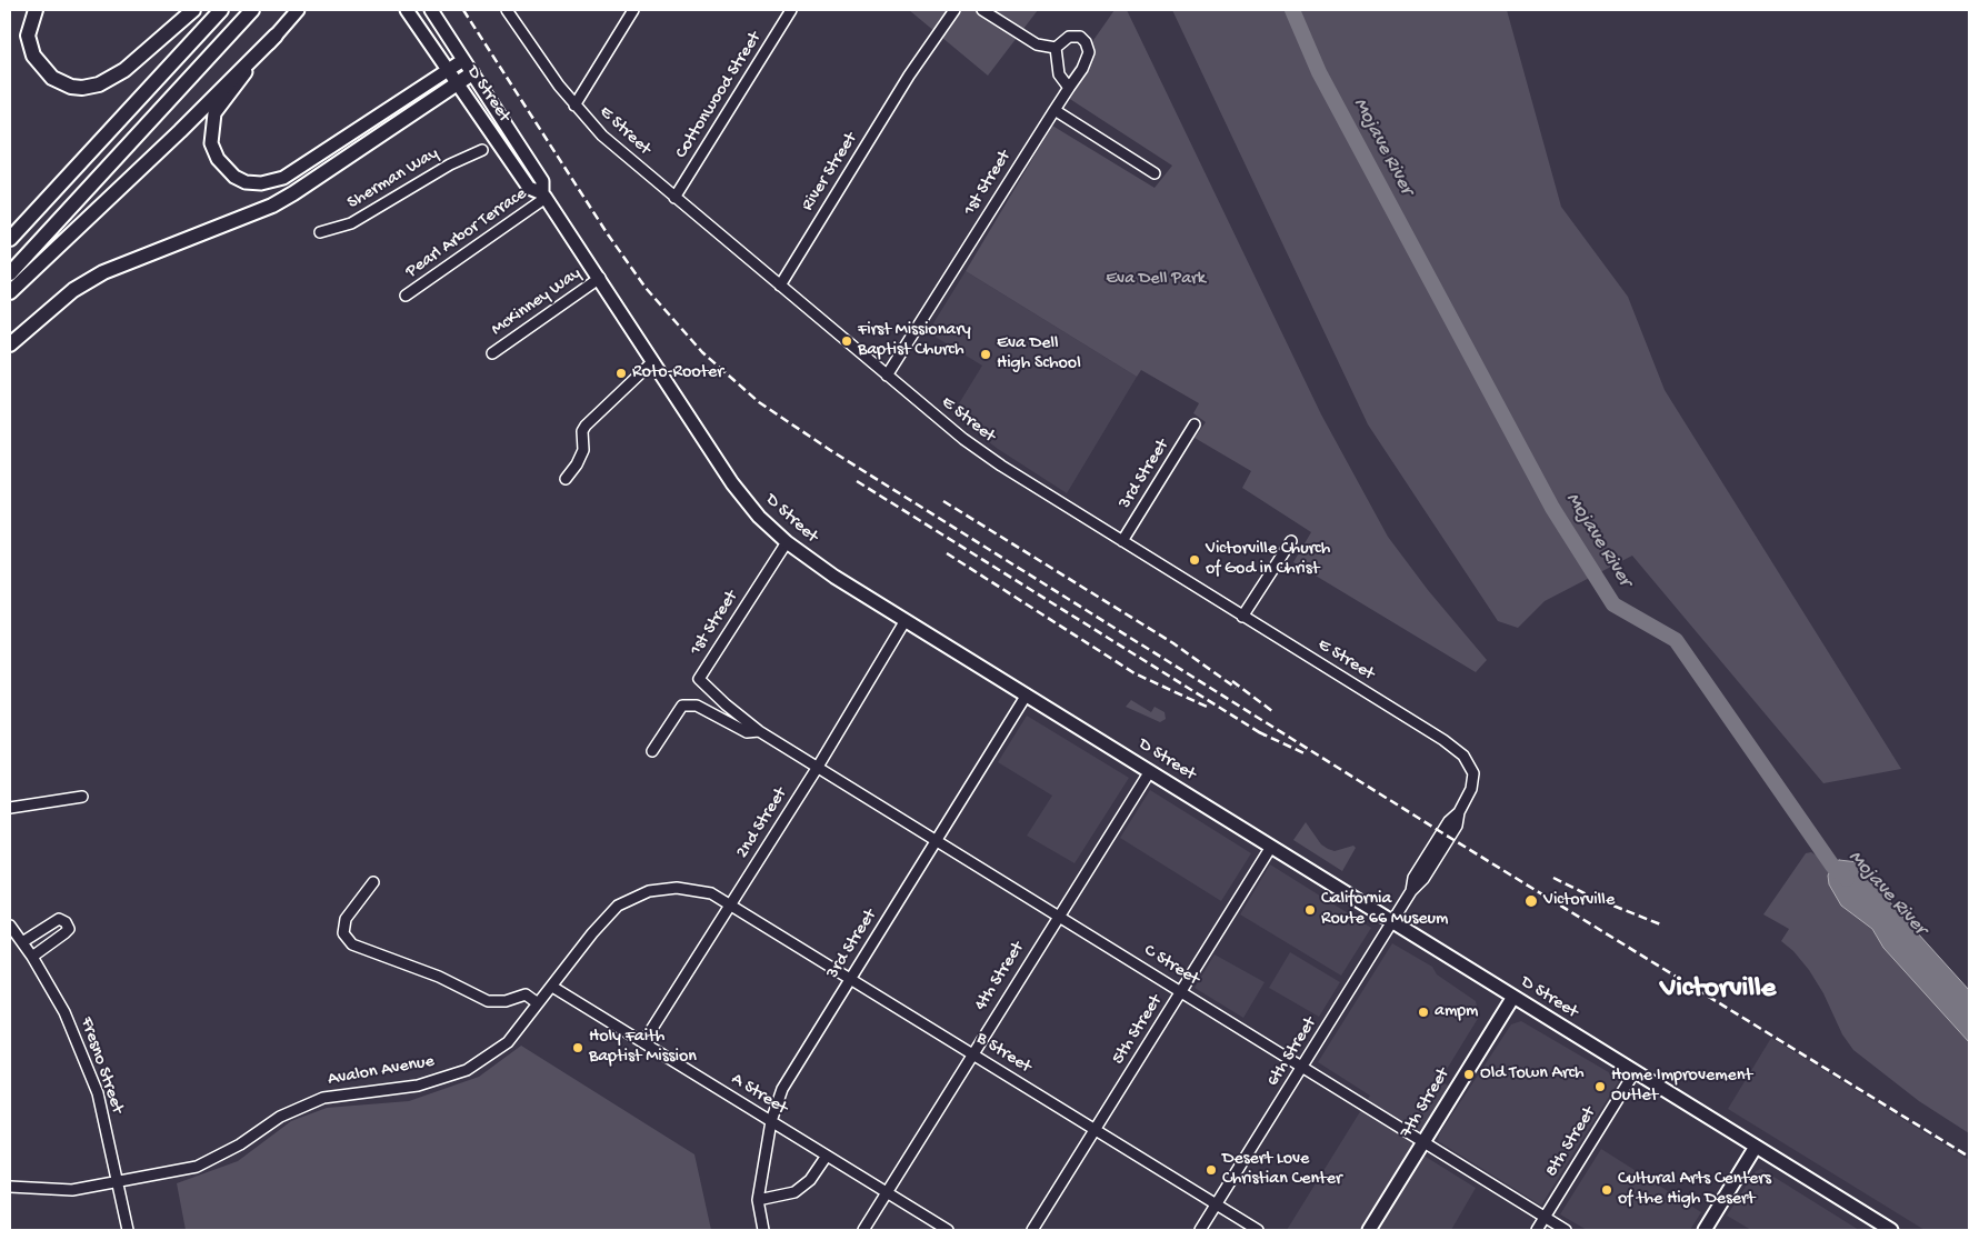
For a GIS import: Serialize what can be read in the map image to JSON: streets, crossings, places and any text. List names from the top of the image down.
{
  "streets": {
    "main road": ["D Street", "7th Street"],
    "street": [
      "Cottonwood Street",
      "E Street",
      "River Street",
      "Sherman Way",
      "1st Street",
      "Pearl Arbor Terrace",
      "McKinney Way",
      "3rd Street",
      "2nd Street",
      "C Street",
      "4th Street",
      "5th Street",
      "6th Street",
      "B Street",
      "Fresno Street",
      "Avalon Avenue",
      "A Street",
      "8th Street"
    ]
  },
  "crossings": [
    ["D Street", "1st Street"],
    ["D Street", "Pearl Arbor Terrace"],
    ["D Street", "McKinney Way"],
    ["D Street", "3rd Street"],
    ["D Street", "2nd Street"],
    ["D Street", "4th Street"],
    ["D Street", "5th Street"],
    ["D Street", "6th Street"],
    ["D Street", "7th Street"],
    ["D Street", "8th Street"],
    ["Cottonwood Street", "E Street"],
    ["E Street", "River Street"],
    ["E Street", "1st Street"],
    ["E Street", "3rd Street"],
    ["E Street", "6th Street"],
    ["1st Street", "C Street"],
    ["3rd Street", "C Street"],
    ["3rd Street", "B Street"],
    ["3rd Street", "A Street"],
    ["2nd Street", "C Street"],
    ["2nd Street", "B Street"],
    ["2nd Street", "Avalon Avenue"],
    ["2nd Street", "A Street"],
    ["C Street", "4th Street"],
    ["C Street", "5th Street"],
    ["C Street", "6th Street"],
    ["C Street", "7th Street"],
    ["C Street", "8th Street"],
    ["4th Street", "B Street"],
    ["4th Street", "A Street"],
    ["5th Street", "B Street"],
    ["6th Street", "B Street"],
    ["B Street", "Avalon Avenue"],
    ["Fresno Street", "Avalon Avenue"],
    ["Avalon Avenue", "A Street"]
  ],
  "districts": ["Victorville"],
  "water": ["Mojave River"],
  "parks": ["Eva Dell Park"],
  "places": [
    "First Missionary Baptist Church",
    "Eva Dell High School",
    "Roto-Rooter",
    "Victorville Church of God in Christ",
    "Victorville",
    "California Route 66 Museum",
    "ampm",
    "Holy Faith Baptist Mission",
    "Old Town Arch",
    "Home Improvement Outlet",
    "Desert Love Christian Center",
    "Cultural Arts Centers of the High Desert"
  ]
}
